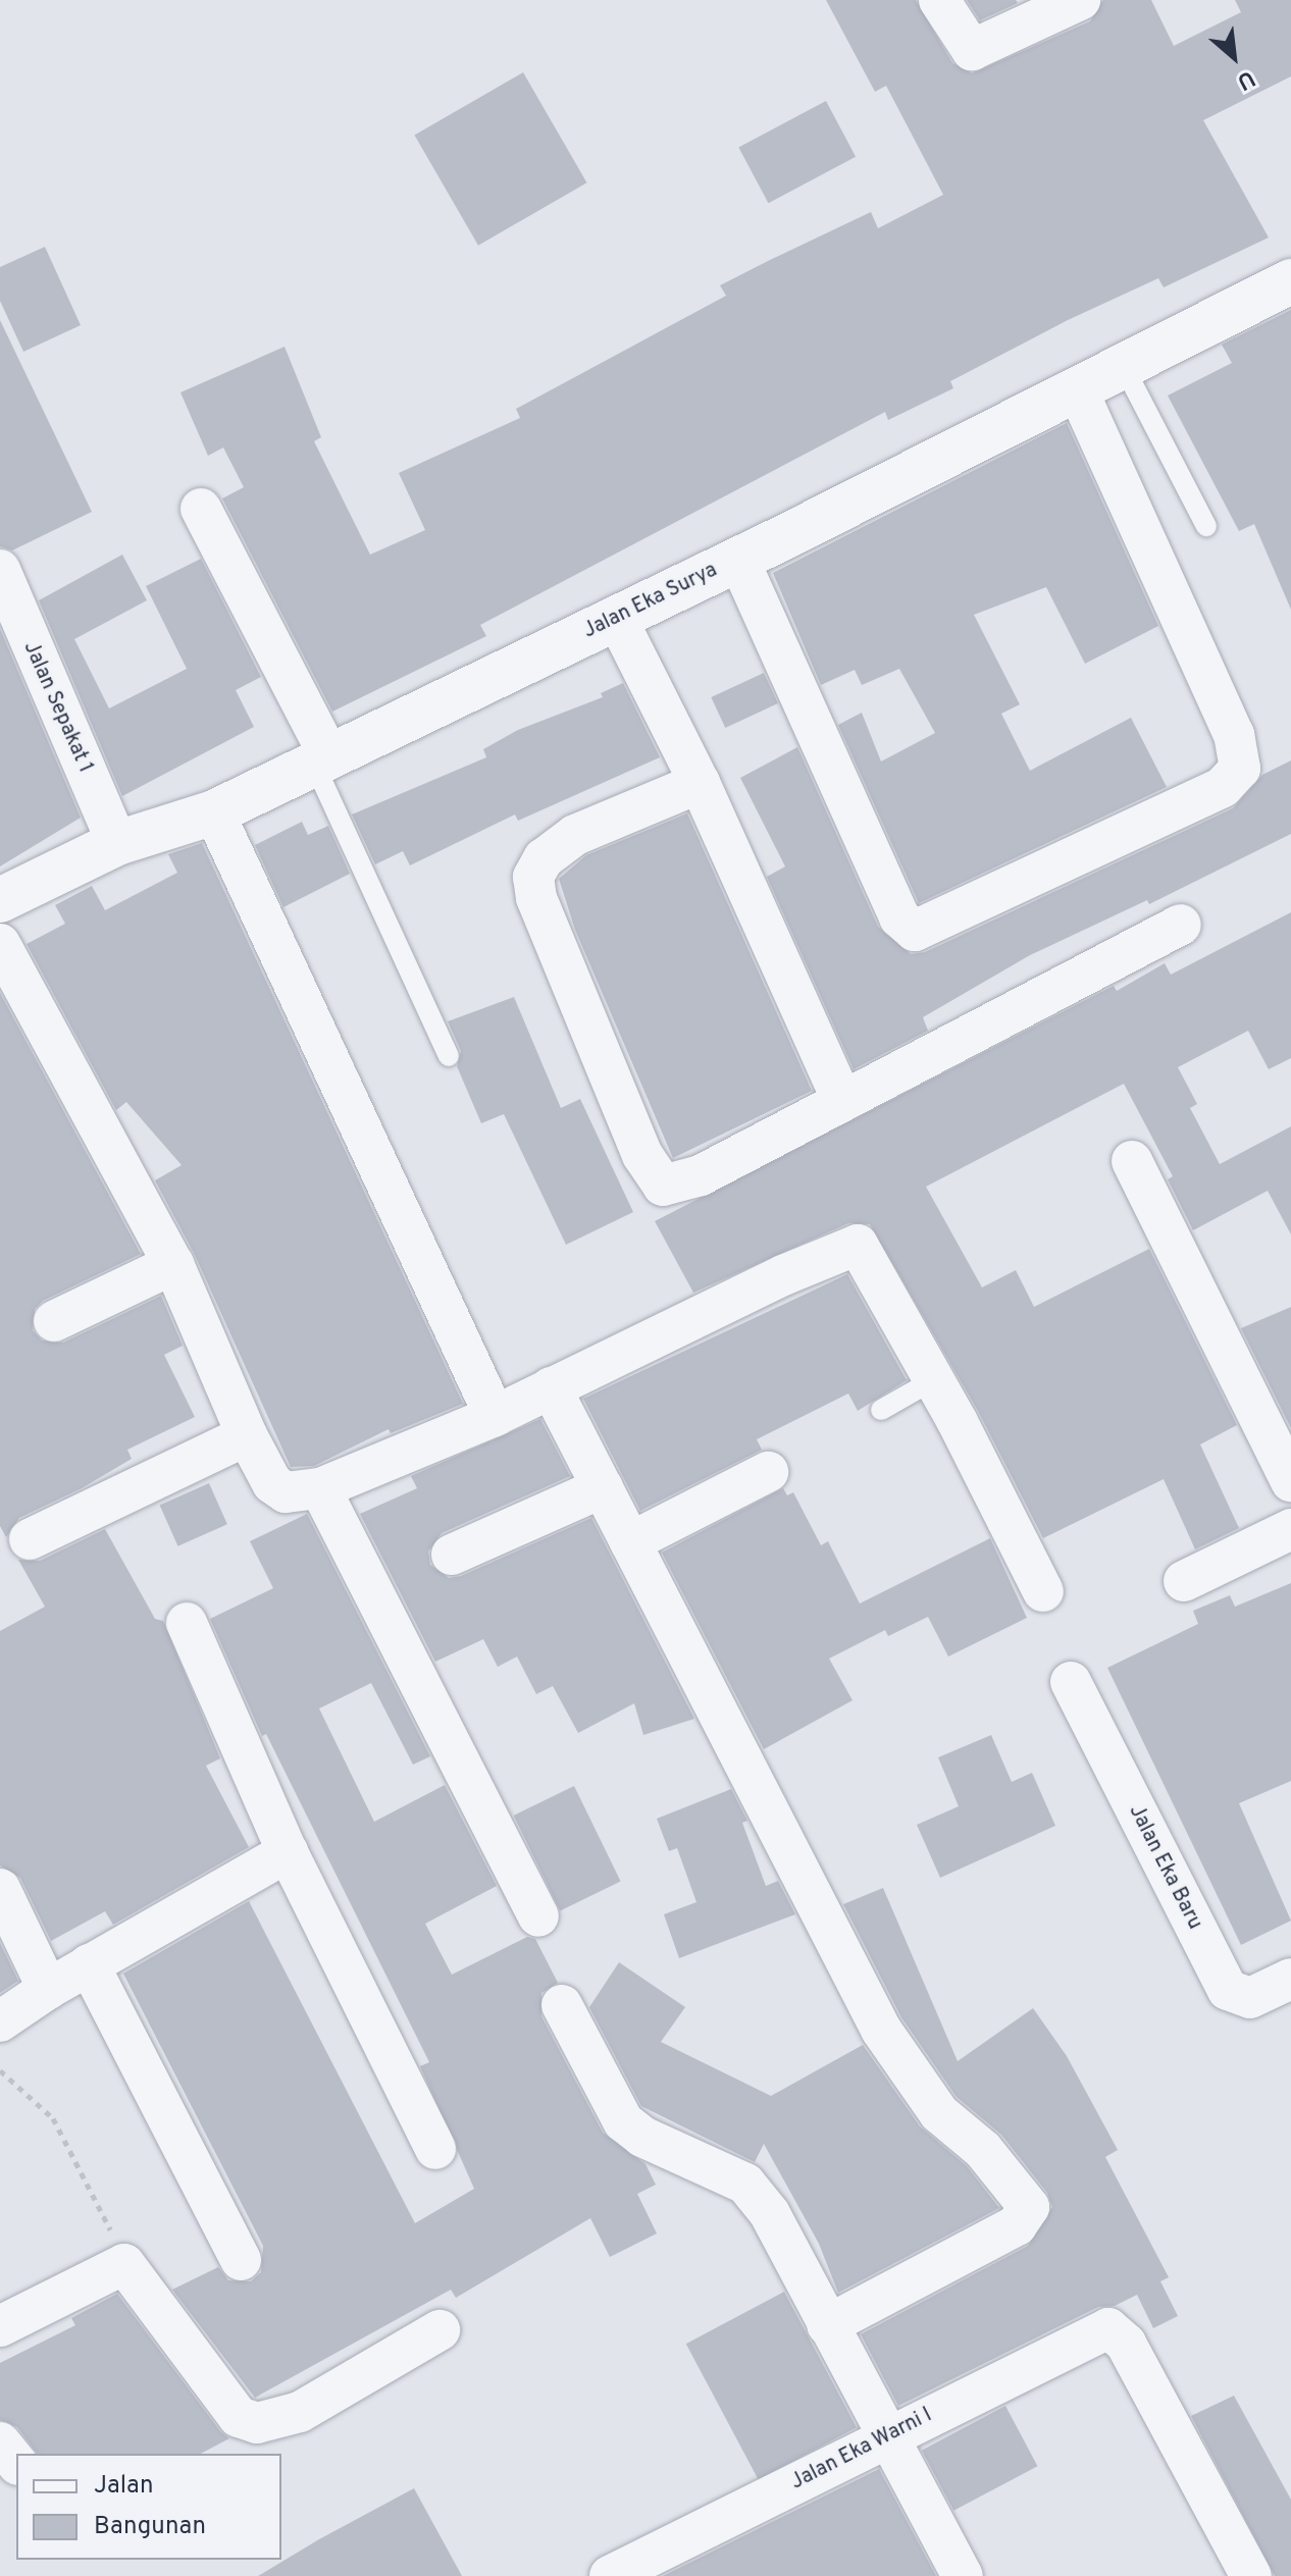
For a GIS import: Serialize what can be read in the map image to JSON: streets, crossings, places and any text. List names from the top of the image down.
{
  "streets": {
    "street": [
      "Jalan Eka Surya",
      "Jalan Sepakat 1",
      "Jalan Eka Baru",
      "Jalan Eka Warni I"
    ]
  },
  "crossings": [
    ["Jalan Eka Surya", "Jalan Sepakat 1"]
  ],
  "legend": ["Jalan", "Bangunan"],
  "north": "bottom right"
}
